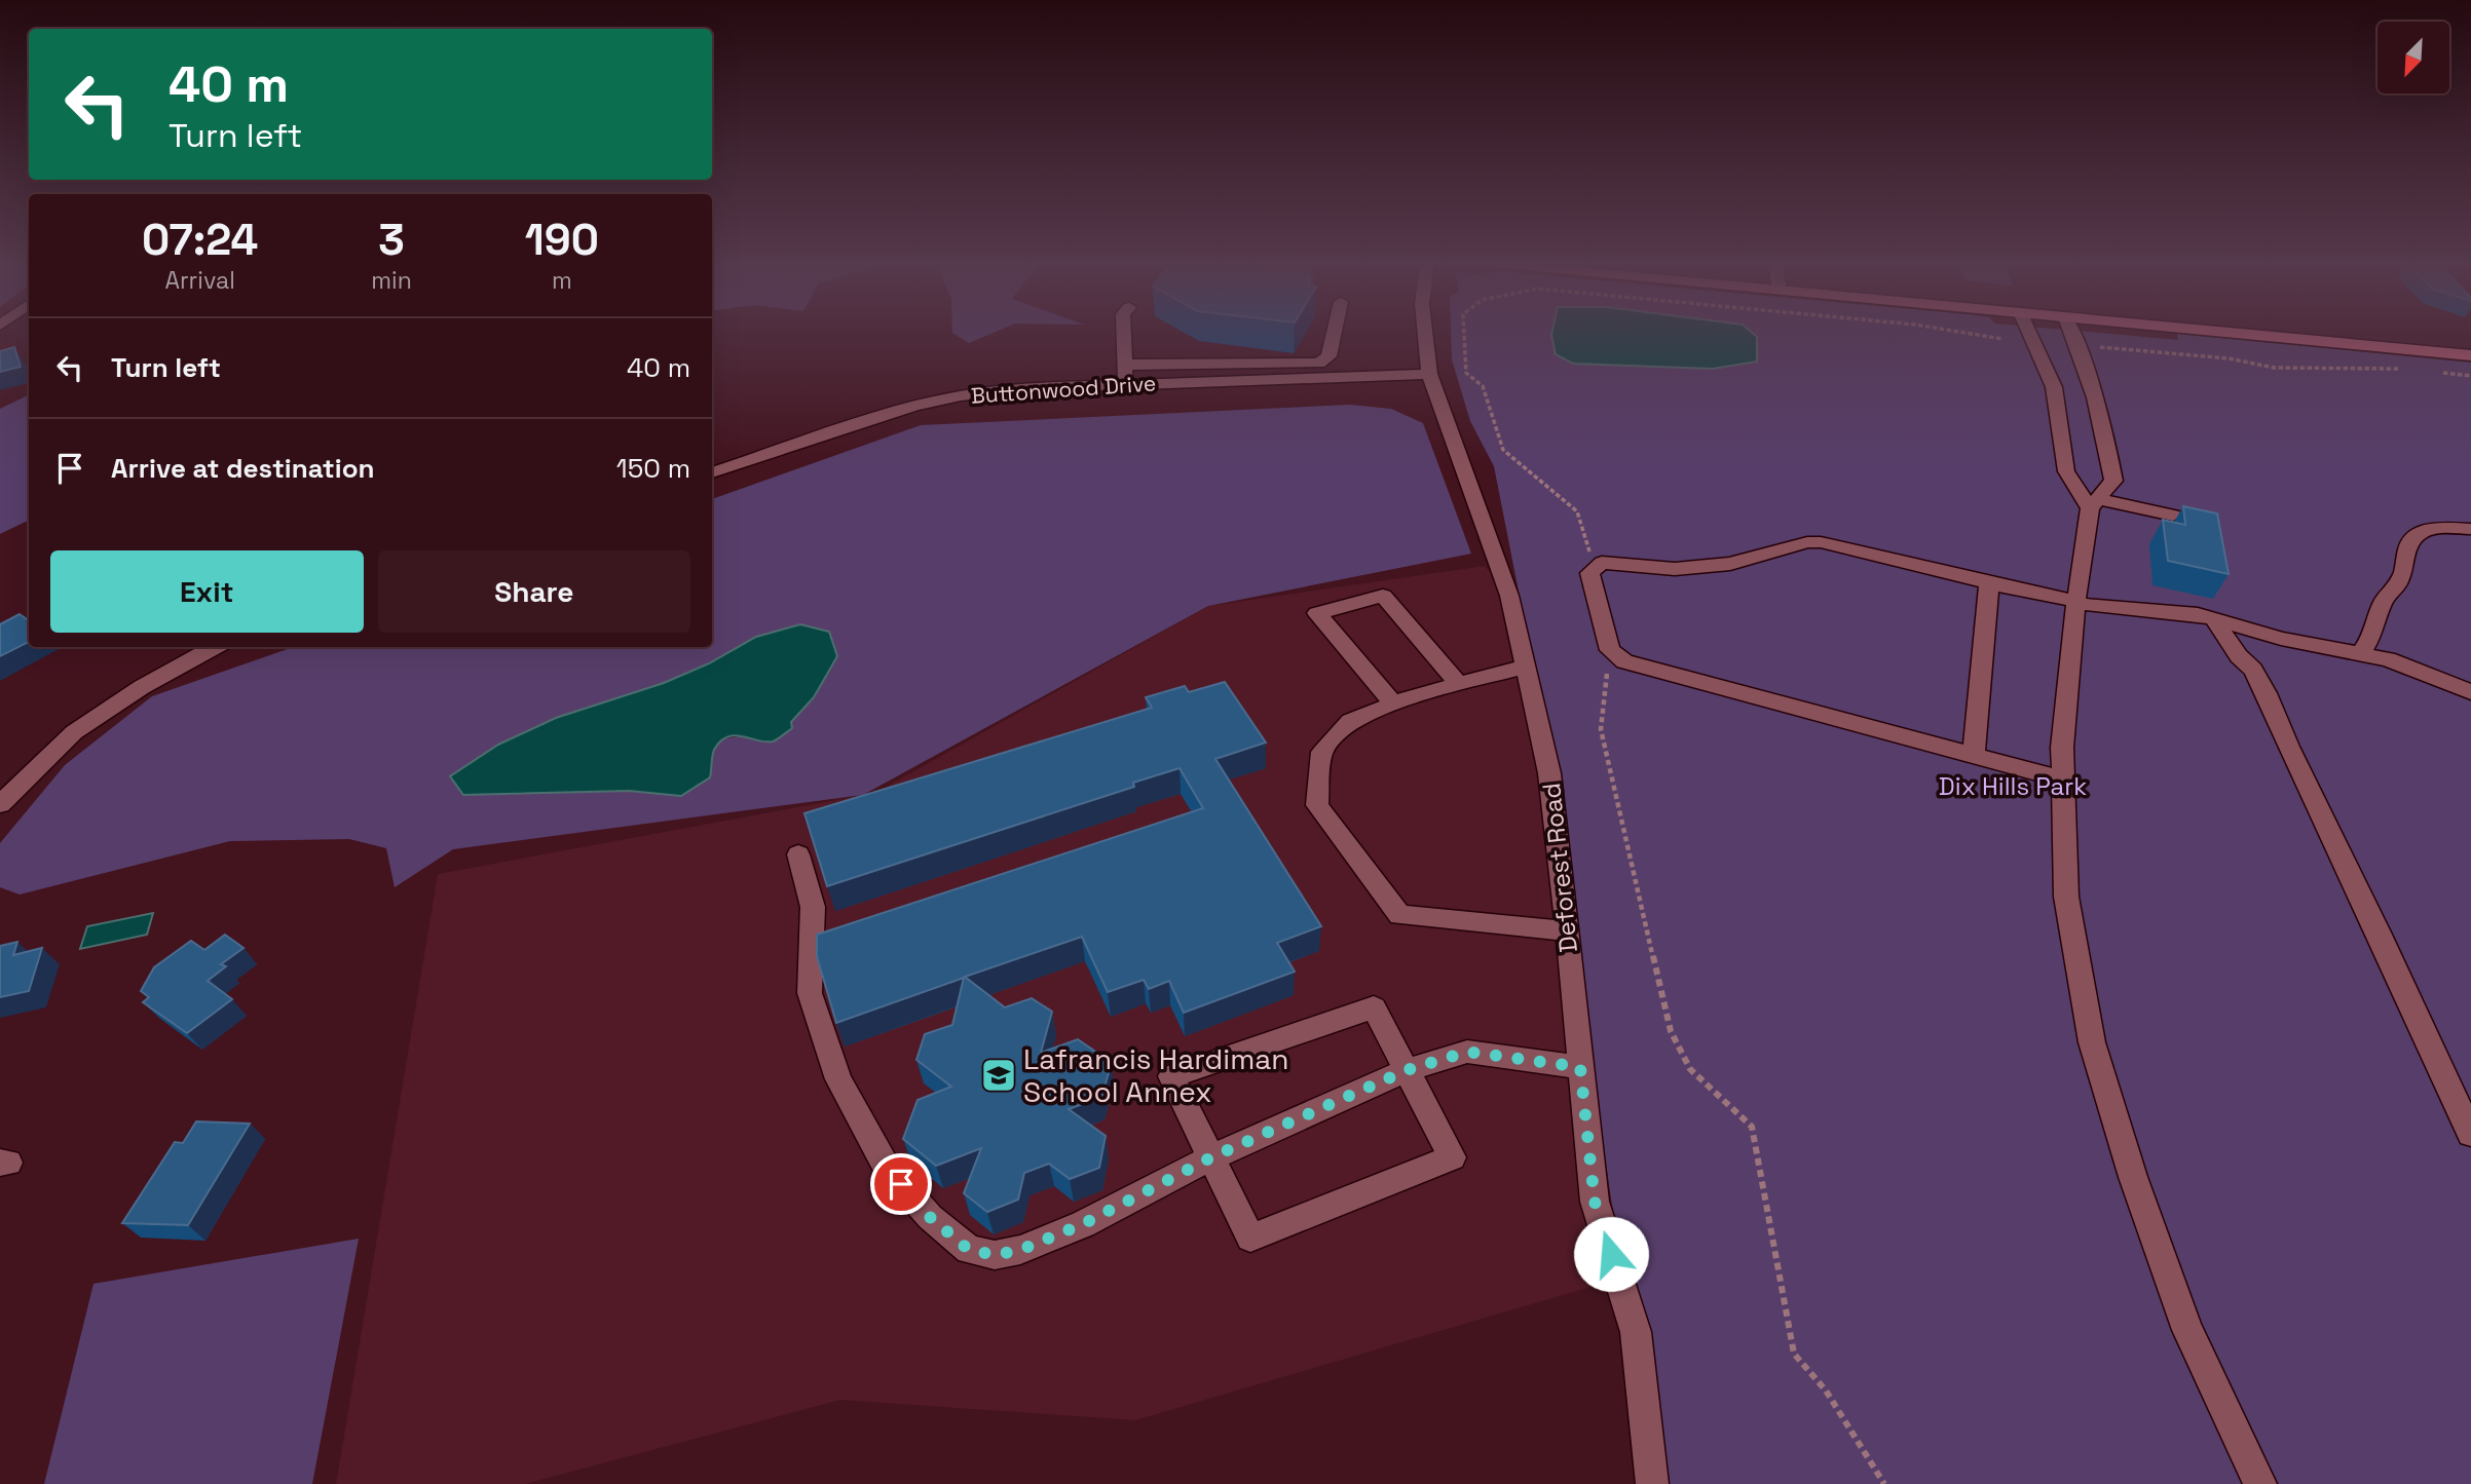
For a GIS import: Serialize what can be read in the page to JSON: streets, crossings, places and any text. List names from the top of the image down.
{
  "streets": {
    "street": ["Buttonwood Drive", "Deforest Road"]
  },
  "crossings": [
    ["Buttonwood Drive", "Deforest Road"]
  ],
  "parks": ["Dix Hills Park"],
  "places": {
    "school or university": ["Lafrancis Hardiman School Annex"]
  },
  "north": "bottom left",
  "page": {
    "turn": ["40 m", "Turn left"],
    "eta": [
      "07:24",
      "Arrival",
      "3",
      "min",
      "190",
      "m"
    ],
    "list": [
      {
        "name": "Turn left",
        "value": "40 m"
      },
      {
        "name": "Arrive at destination",
        "value": "150 m"
      }
    ],
    "buttons": ["Exit", "Share"]
  }
}
